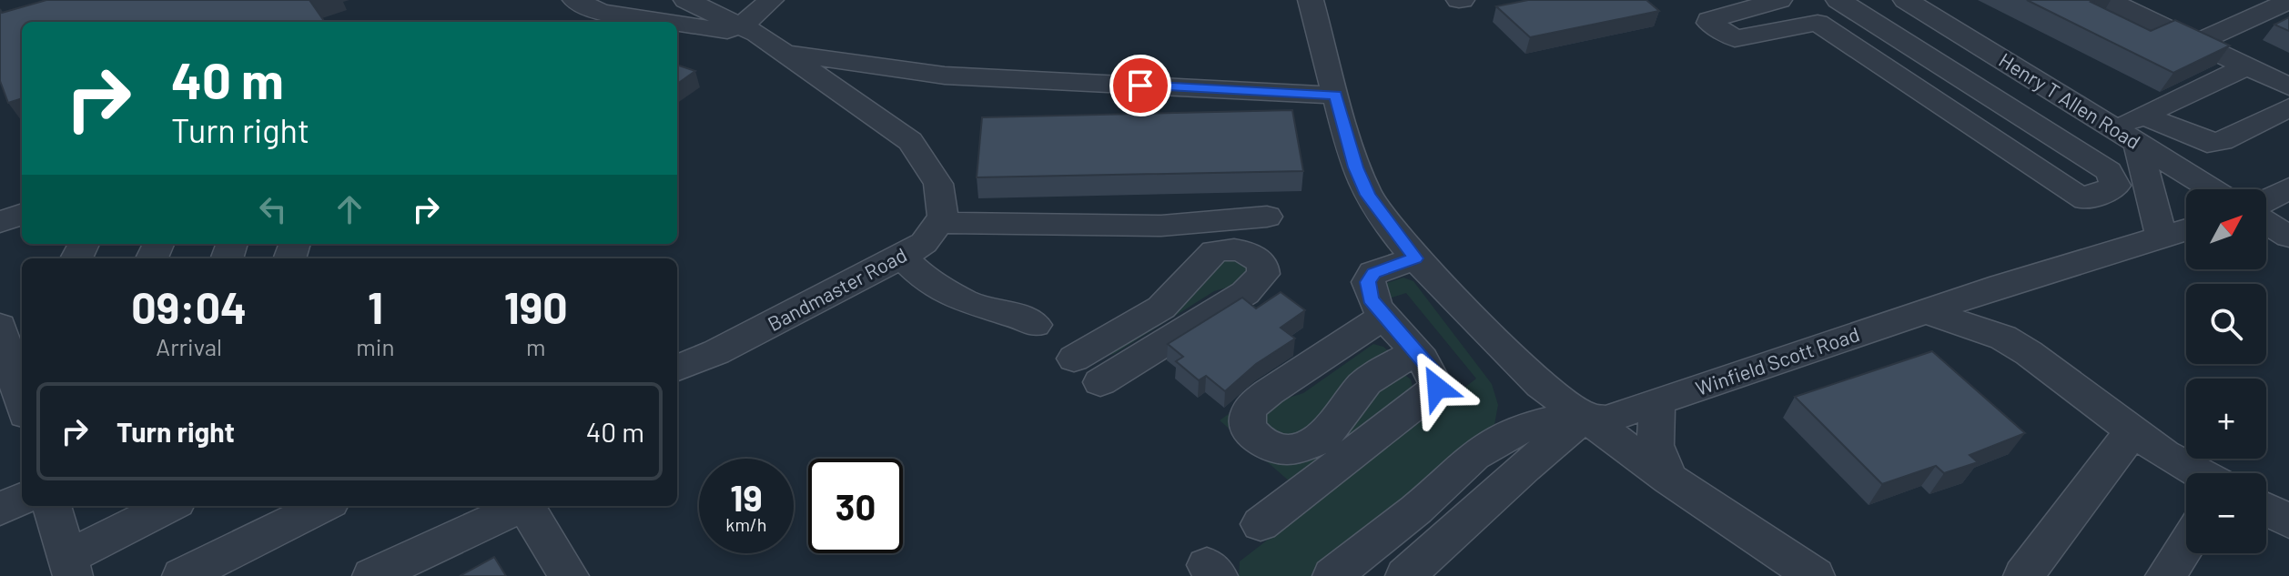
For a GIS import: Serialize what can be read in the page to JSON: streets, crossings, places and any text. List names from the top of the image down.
{
  "streets": {
    "street": ["Henry T Allen Road", "Bandmaster Road", "Winfield Scott Road"]
  },
  "north": "top right",
  "page": {
    "turn": ["40 m", "Turn right"],
    "map_buttons": ["+", "−"],
    "eta": [
      "09:04",
      "Arrival",
      "1",
      "min",
      "190",
      "m"
    ],
    "list": [
      {
        "name": "Turn right",
        "value": "40 m"
      }
    ],
    "speed": "19 km/h",
    "limit": "30"
  }
}
